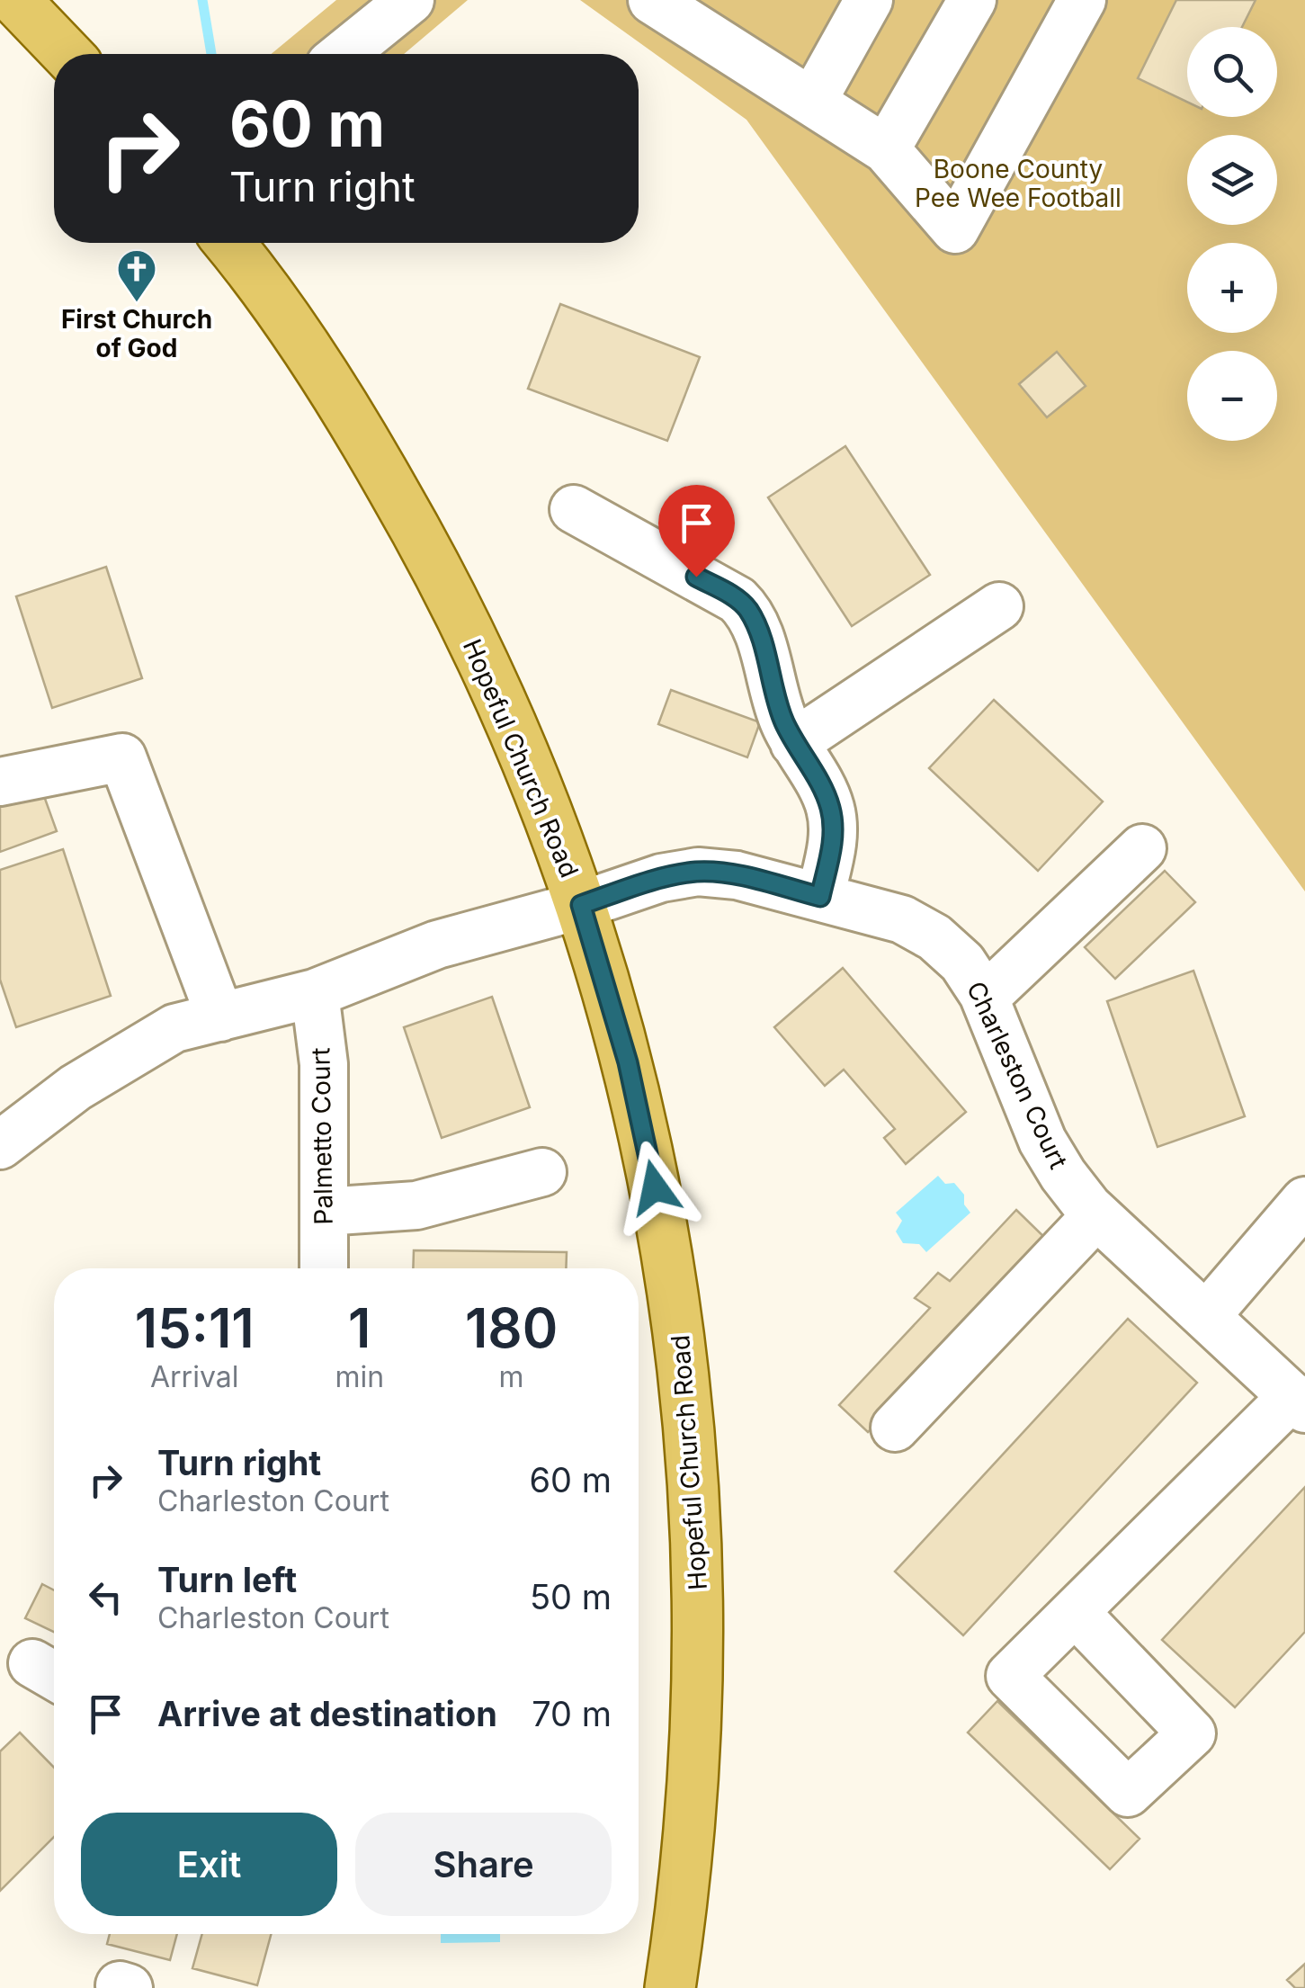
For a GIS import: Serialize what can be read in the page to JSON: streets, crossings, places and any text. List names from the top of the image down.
{
  "streets": {
    "main road": ["Hopeful Church Road"],
    "street": ["Charleston Court", "Palmetto Court"]
  },
  "crossings": [
    ["Hopeful Church Road", "Charleston Court"]
  ],
  "parks": ["Boone County Pee Wee Football"],
  "places": {
    "church": ["First Church of God"]
  },
  "page": {
    "map_buttons": ["+", "−"],
    "turn": ["60 m", "Turn right"],
    "eta": [
      "15:11",
      "Arrival",
      "1",
      "min",
      "180",
      "m"
    ],
    "list": [
      {
        "name": "Turn right",
        "note": "Charleston Court",
        "value": "60 m"
      },
      {
        "name": "Turn left",
        "note": "Charleston Court",
        "value": "50 m"
      },
      {
        "name": "Arrive at destination",
        "value": "70 m"
      }
    ],
    "buttons": ["Exit", "Share"]
  }
}
